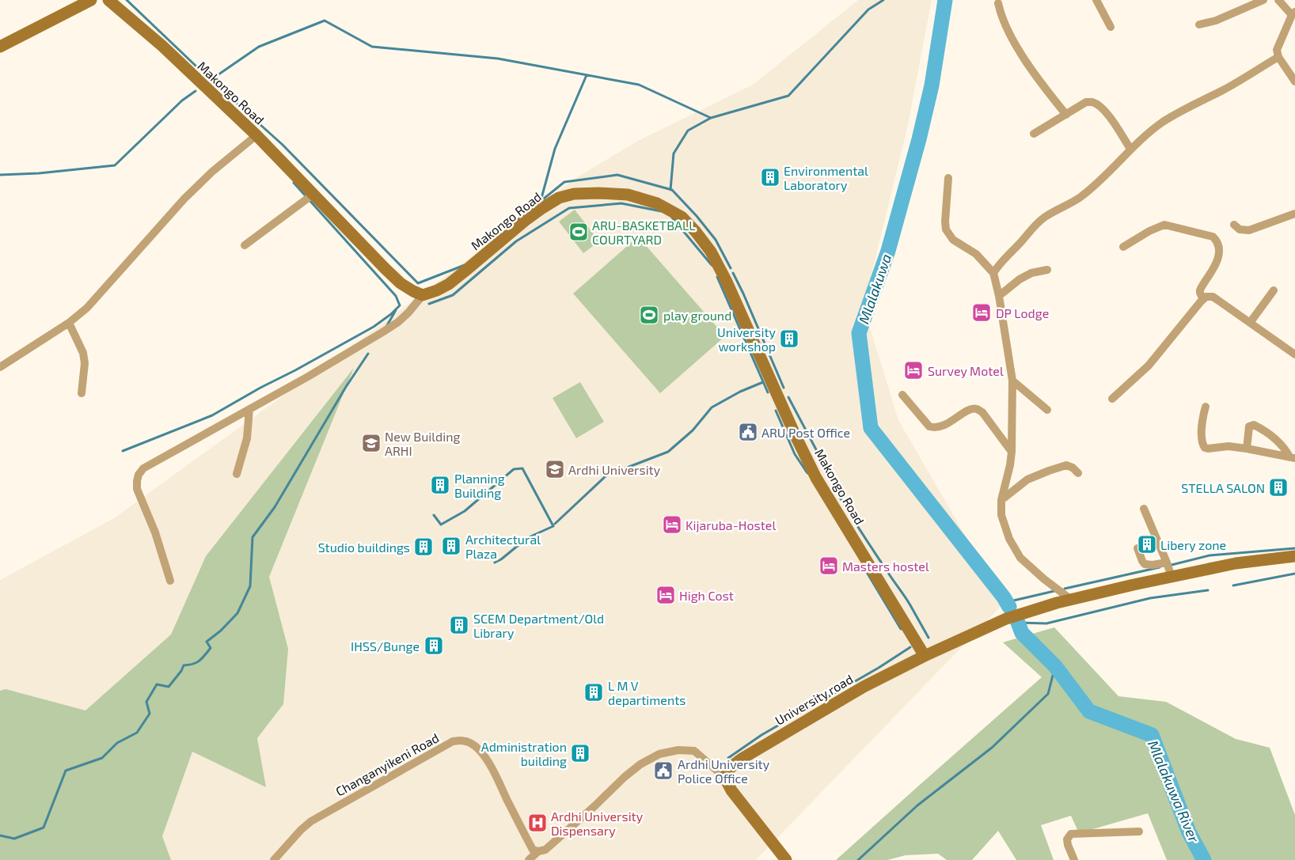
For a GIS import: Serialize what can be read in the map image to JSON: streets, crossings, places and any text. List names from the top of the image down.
{
  "streets": {
    "street": ["Makongo Road", "University road", "Changanyikeni Road"]
  },
  "crossings": [
    ["Makongo Road", "University road"]
  ],
  "water": ["Mlalakuwa", "Mlalakuwa River"],
  "places": {
    "building": [
      "Environmental Laboratory",
      "University workshop",
      "Planning Building",
      "STELLA SALON",
      "Libery zone",
      "Architectural Plaza",
      "Studio buildings",
      "SCEM Department/Old Library",
      "IHSS/Bunge",
      "L M V departiments",
      "Administration building"
    ],
    "sports": ["ARU-BASKETBALL COURTYARD", "play ground"],
    "hotel": [
      "DP Lodge",
      "Survey Motel",
      "Kijaruba-Hostel",
      "Masters hostel",
      "High Cost"
    ],
    "public building": ["ARU Post Office", "Ardhi University Police Office"],
    "school or university": ["New Building ARHI", "Ardhi University"],
    "hospital": ["Ardhi University Dispensary"]
  }
}
